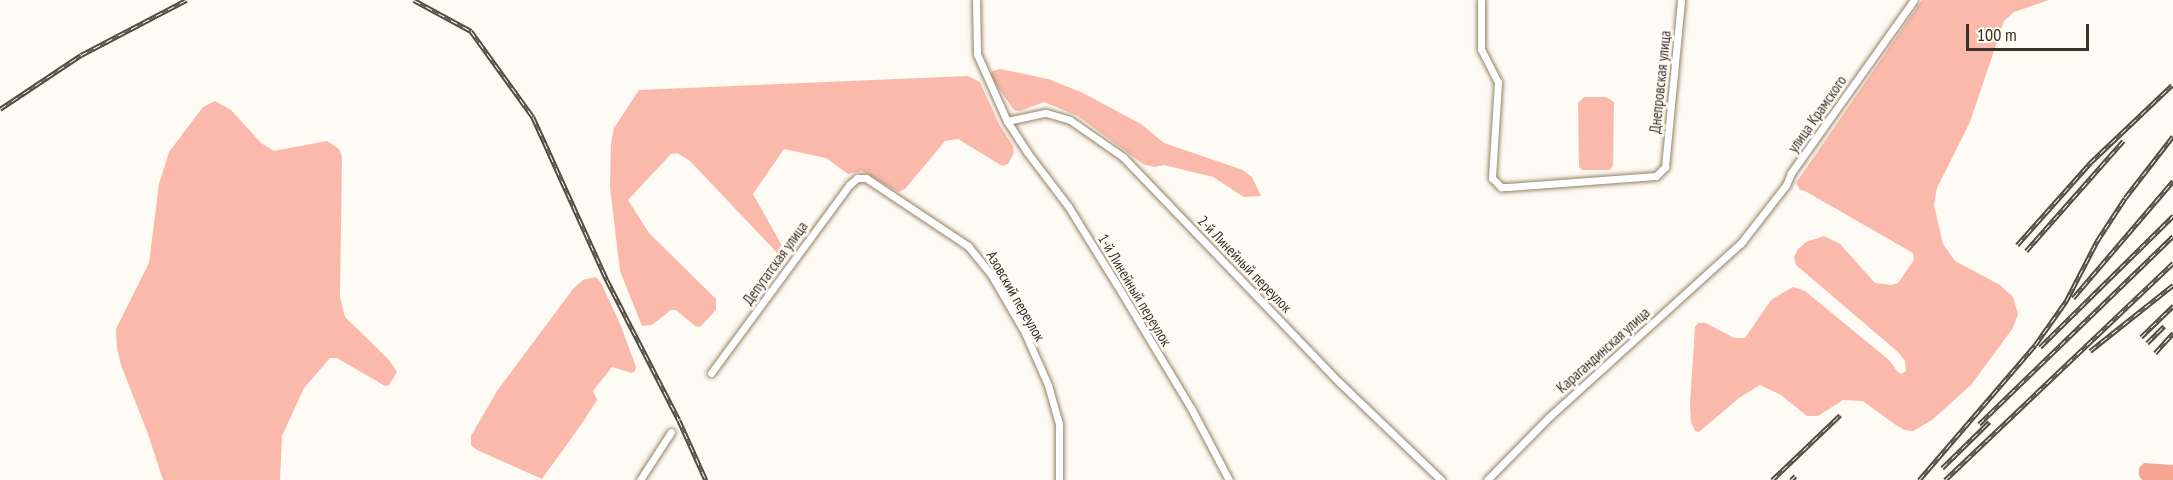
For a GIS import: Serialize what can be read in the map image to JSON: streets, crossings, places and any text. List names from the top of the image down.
{
  "streets": {
    "street": [
      "Днепровская улица",
      "улица Крамского",
      "Депутатская улица",
      "2-й Линейный переулок",
      "1-й Линейный переулок",
      "Азовский переулок",
      "Карагандинская улица"
    ]
  },
  "crossings": [
    ["улица Крамского", "Карагандинская улица"],
    ["Депутатская улица", "Азовский переулок"],
    ["2-й Линейный переулок", "1-й Линейный переулок"]
  ],
  "scale_bar": "100 m"
}
